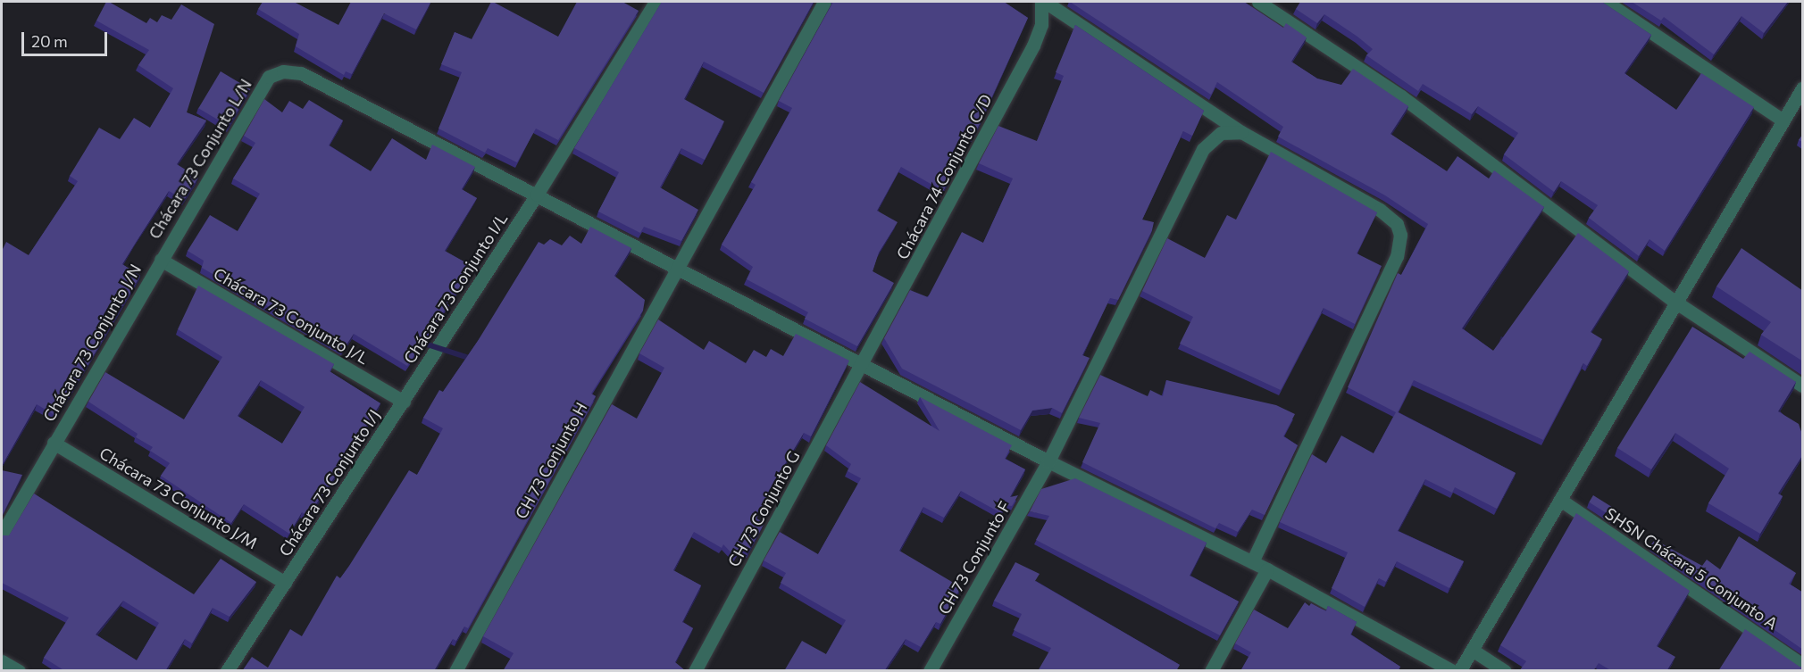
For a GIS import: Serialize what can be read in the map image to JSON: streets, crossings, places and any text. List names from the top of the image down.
{
  "streets": {
    "street": [
      "Chácara 73 Conjunto L/N",
      "Chácara 74 Conjunto C/D",
      "Chácara 73 Conjunto I/L",
      "Chácara 73 Conjunto J/L",
      "Chácara 73 Conjunto J/N",
      "CH 73 Conjunto H",
      "Chácara 73 Conjunto I/J",
      "Chácara 73 Conjunto J/M",
      "CH 73 Conjunto G",
      "CH 73 Conjunto F",
      "SHSN Chácara 5 Conjunto A"
    ]
  },
  "crossings": [
    ["Chácara 73 Conjunto L/N", "Chácara 73 Conjunto I/L"],
    ["Chácara 73 Conjunto L/N", "Chácara 73 Conjunto J/L"],
    ["Chácara 73 Conjunto L/N", "Chácara 73 Conjunto J/N"],
    ["Chácara 74 Conjunto C/D", "CH 73 Conjunto G"],
    ["Chácara 73 Conjunto I/L", "Chácara 73 Conjunto J/L"],
    ["Chácara 73 Conjunto I/L", "Chácara 73 Conjunto I/J"],
    ["Chácara 73 Conjunto J/L", "Chácara 73 Conjunto J/N"],
    ["Chácara 73 Conjunto J/L", "Chácara 73 Conjunto I/J"],
    ["Chácara 73 Conjunto J/N", "Chácara 73 Conjunto J/M"],
    ["Chácara 73 Conjunto I/J", "Chácara 73 Conjunto J/M"]
  ],
  "scale_bar": "20 m"
}
